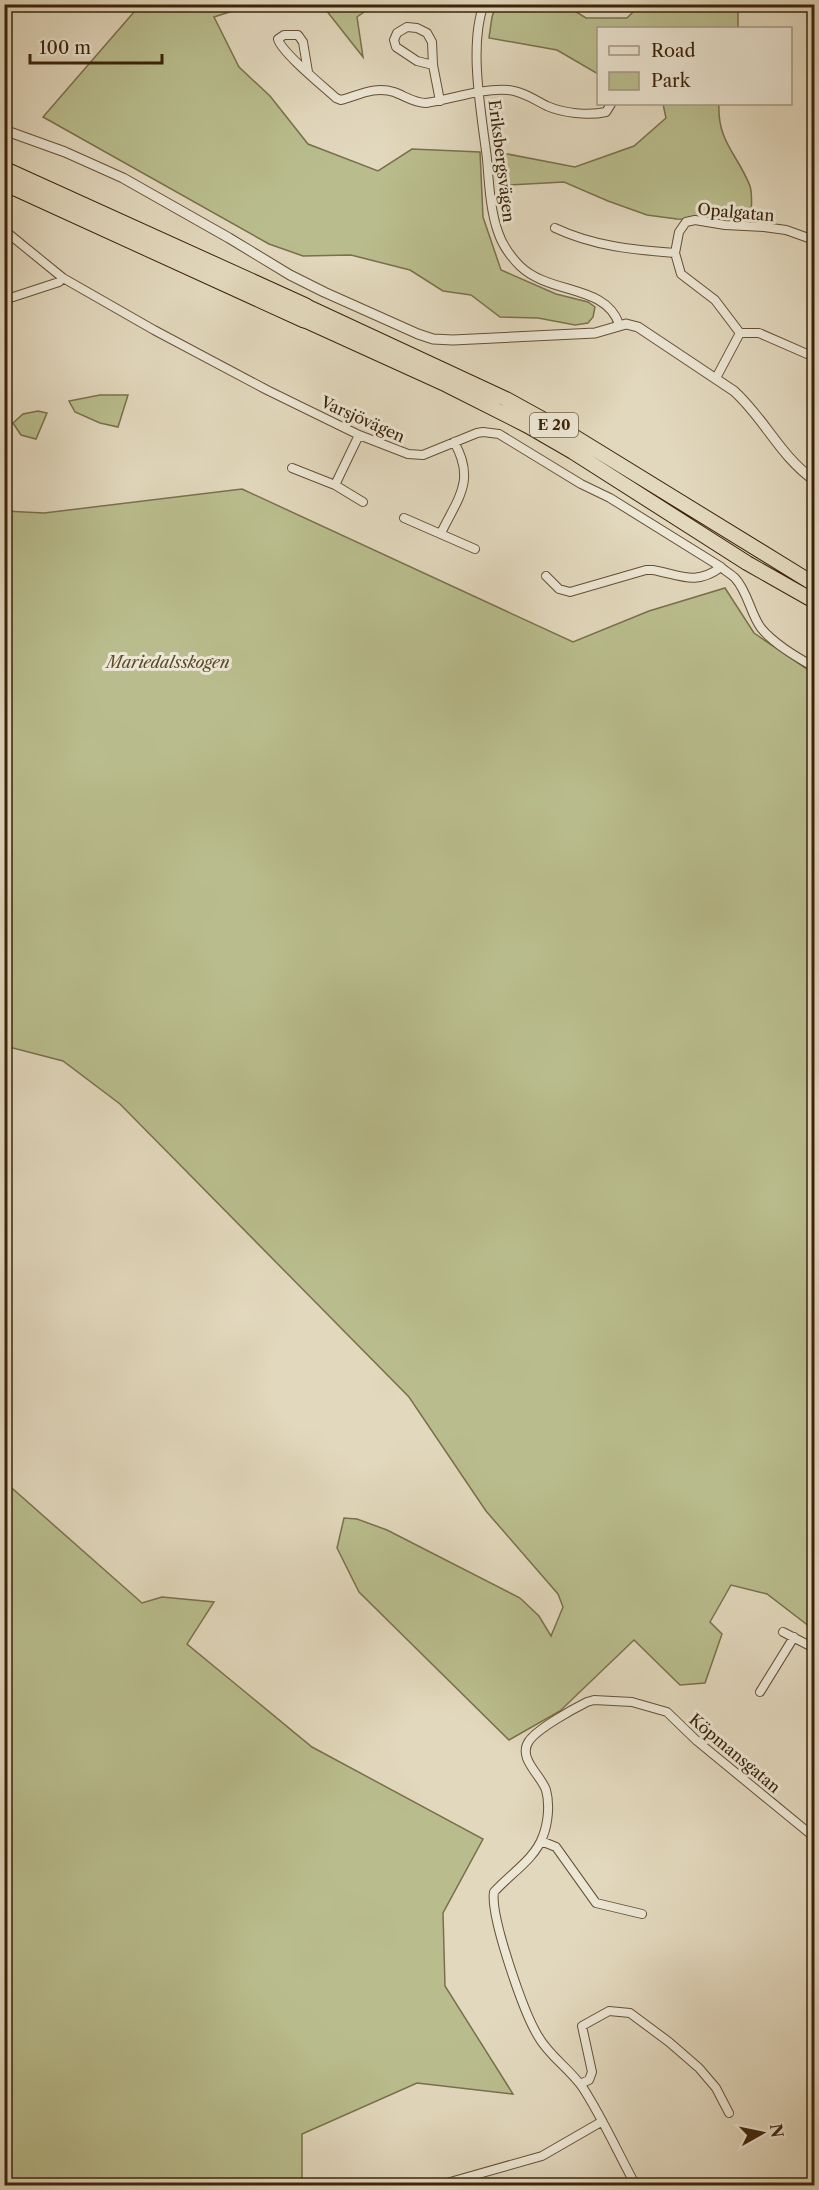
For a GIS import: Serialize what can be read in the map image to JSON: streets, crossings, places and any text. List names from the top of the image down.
{
  "streets": {
    "highway": ["E 20"],
    "street": [
      "Eriksbergsvägen",
      "Opalgatan",
      "Varsjövägen",
      "Köpmansgatan"
    ]
  },
  "parks": ["Mariedalsskogen"],
  "legend": ["Road", "Park"],
  "scale_bar": "100 m",
  "north": "right"
}
